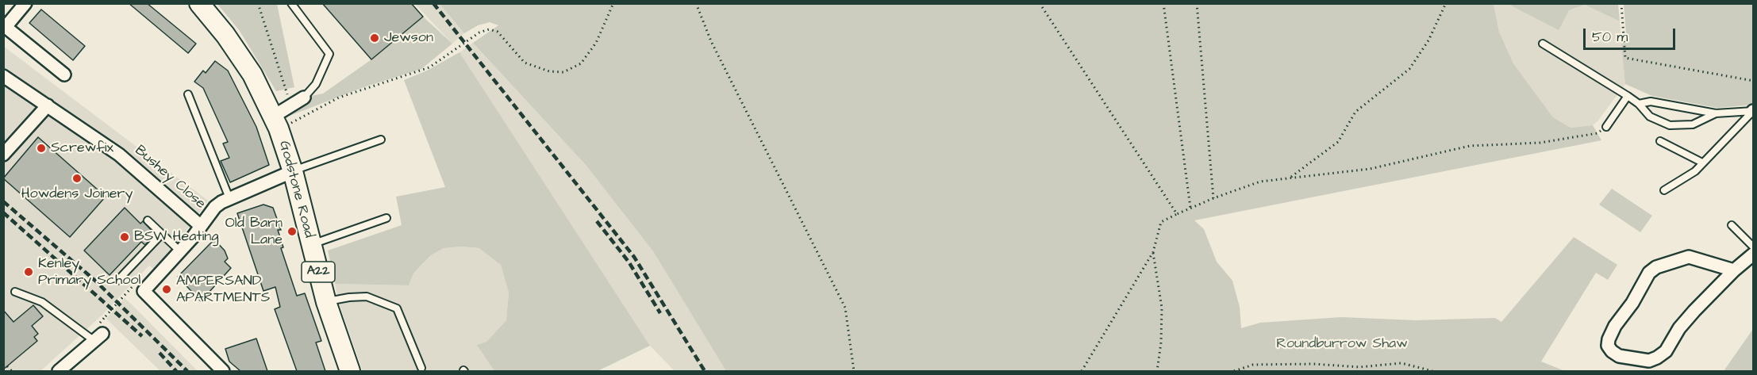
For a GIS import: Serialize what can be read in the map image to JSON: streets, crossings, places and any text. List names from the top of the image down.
{
  "streets": {
    "highway": ["Godstone Road", "A22"],
    "street": ["Bushey Close"]
  },
  "parks": ["Roundburrow Shaw"],
  "places": [
    "Jewson",
    "Screwfix",
    "Howdens Joinery",
    "Old Barn Lane",
    "BSW Heating",
    "Kenley Primary School",
    "AMPERSAND APARTMENTS"
  ],
  "scale_bar": "50 m"
}
